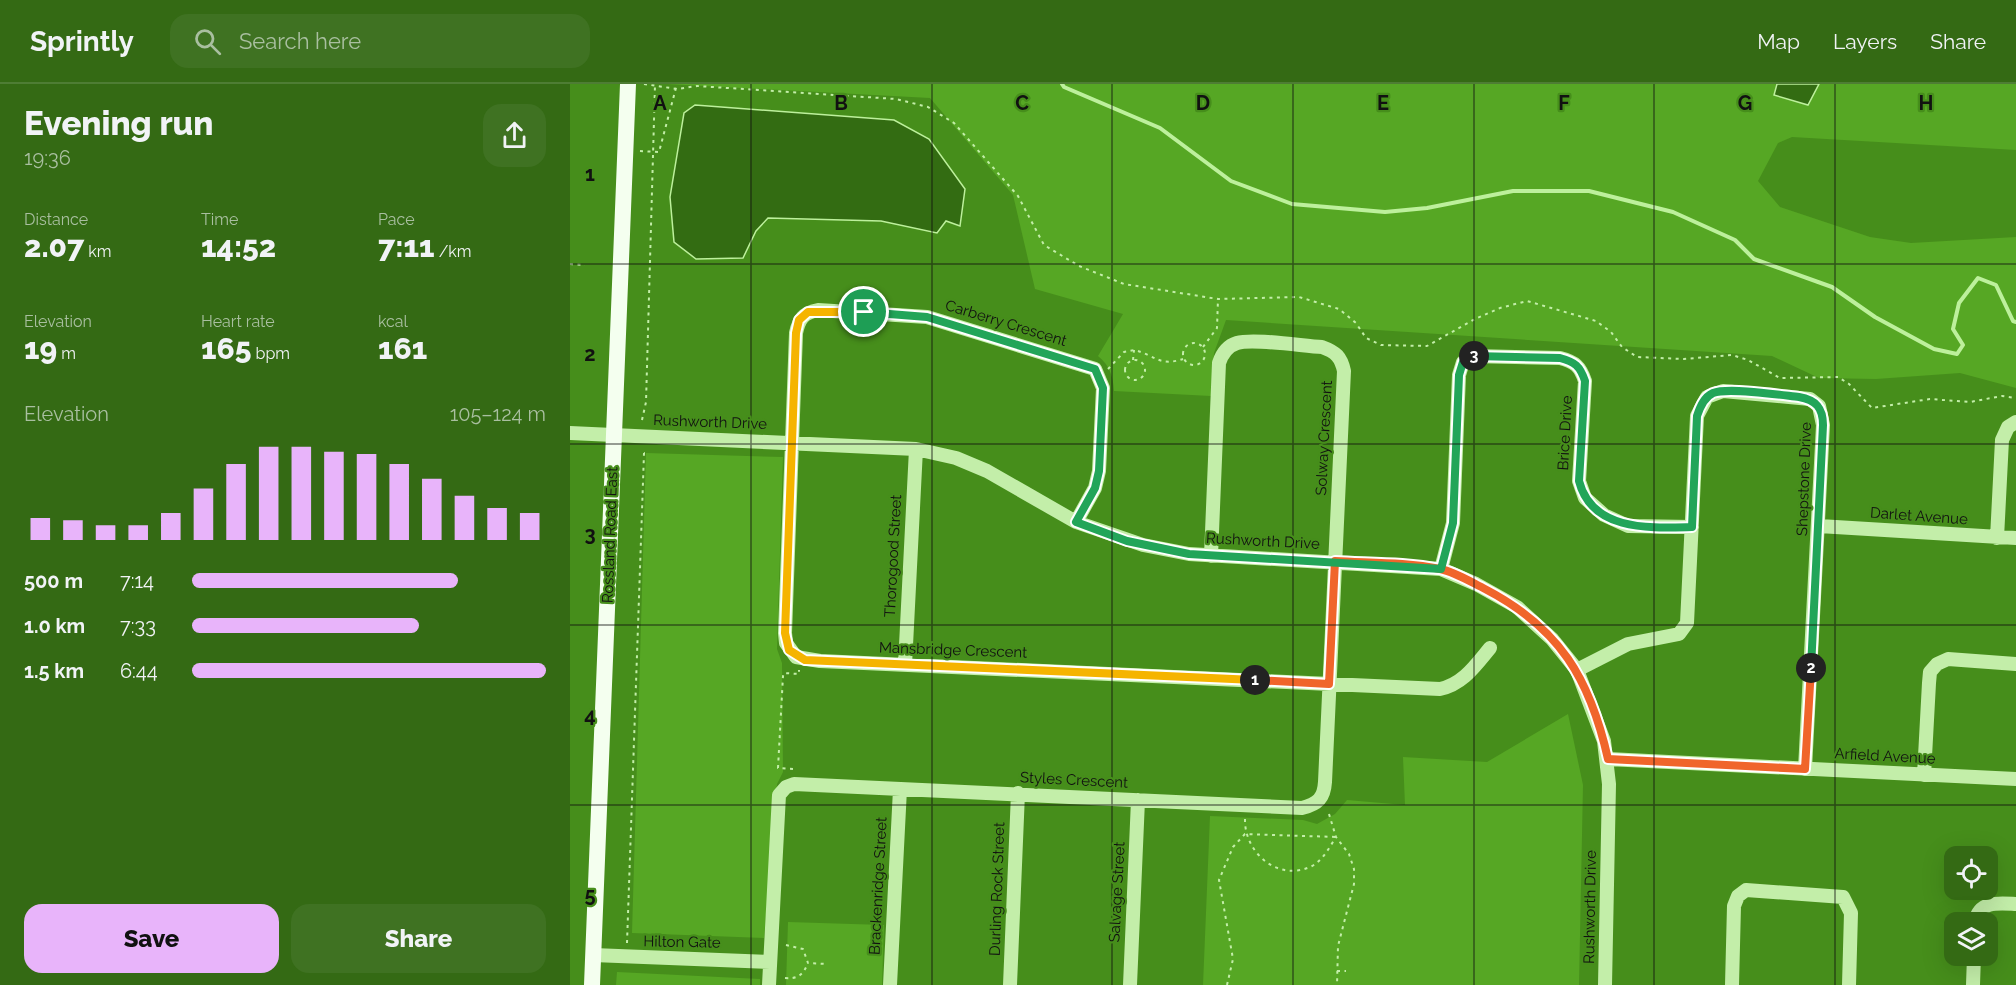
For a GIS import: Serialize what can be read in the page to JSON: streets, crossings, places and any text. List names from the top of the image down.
{
  "streets": {
    "main road": ["Rossland Road East"],
    "street": [
      "Carberry Crescent",
      "Rushworth Drive",
      "Brice Drive",
      "Solway Crescent",
      "Shepstone Drive",
      "Darlet Avenue",
      "Thorogood Street",
      "Mansbridge Crescent",
      "Arfield Avenue",
      "Styles Crescent",
      "Brackenridge Street",
      "Durling Rock Street",
      "Salvage Street",
      "Hilton Gate"
    ]
  },
  "crossings": [
    ["Carberry Crescent", "Rushworth Drive"],
    ["Carberry Crescent", "Mansbridge Crescent"],
    ["Rushworth Drive", "Brice Drive"],
    ["Rushworth Drive", "Solway Crescent"],
    ["Rushworth Drive", "Shepstone Drive"],
    ["Rushworth Drive", "Rossland Road East"],
    ["Rushworth Drive", "Thorogood Street"],
    ["Rushworth Drive", "Mansbridge Crescent"],
    ["Rushworth Drive", "Arfield Avenue"],
    ["Rushworth Drive", "Styles Crescent"],
    ["Brice Drive", "Shepstone Drive"],
    ["Solway Crescent", "Styles Crescent"],
    ["Shepstone Drive", "Darlet Avenue"],
    ["Shepstone Drive", "Arfield Avenue"],
    ["Rossland Road East", "Hilton Gate"],
    ["Thorogood Street", "Mansbridge Crescent"],
    ["Mansbridge Crescent", "Styles Crescent"],
    ["Styles Crescent", "Brackenridge Street"],
    ["Styles Crescent", "Durling Rock Street"],
    ["Styles Crescent", "Salvage Street"],
    ["Styles Crescent", "Hilton Gate"]
  ],
  "page": {
    "header": "Sprintly",
    "search": "Search here",
    "nav": ["Map", "Layers", "Share"],
    "heading": ["Evening run", "19:36"],
    "stats": [
      ["Distance", "2.07 km"],
      ["Time", "14:52"],
      ["Pace", "7:11 /km"],
      ["Elevation", "19 m"],
      ["Heart rate", "165 bpm"],
      ["kcal", "161"]
    ],
    "pins": ["3", "2", "1"],
    "chart": ["Elevation", "105–124 m"],
    "list": [
      {
        "name": "500 m",
        "note": "7:14"
      },
      {
        "name": "1.0 km",
        "note": "7:33"
      },
      {
        "name": "1.5 km",
        "note": "6:44"
      }
    ],
    "buttons": ["Save", "Share"]
  },
  "grid": {
    "columns": [
      "A",
      "B",
      "C",
      "D",
      "E",
      "F",
      "G",
      "H"
    ],
    "rows": [
      "1",
      "2",
      "3",
      "4",
      "5"
    ]
  }
}
